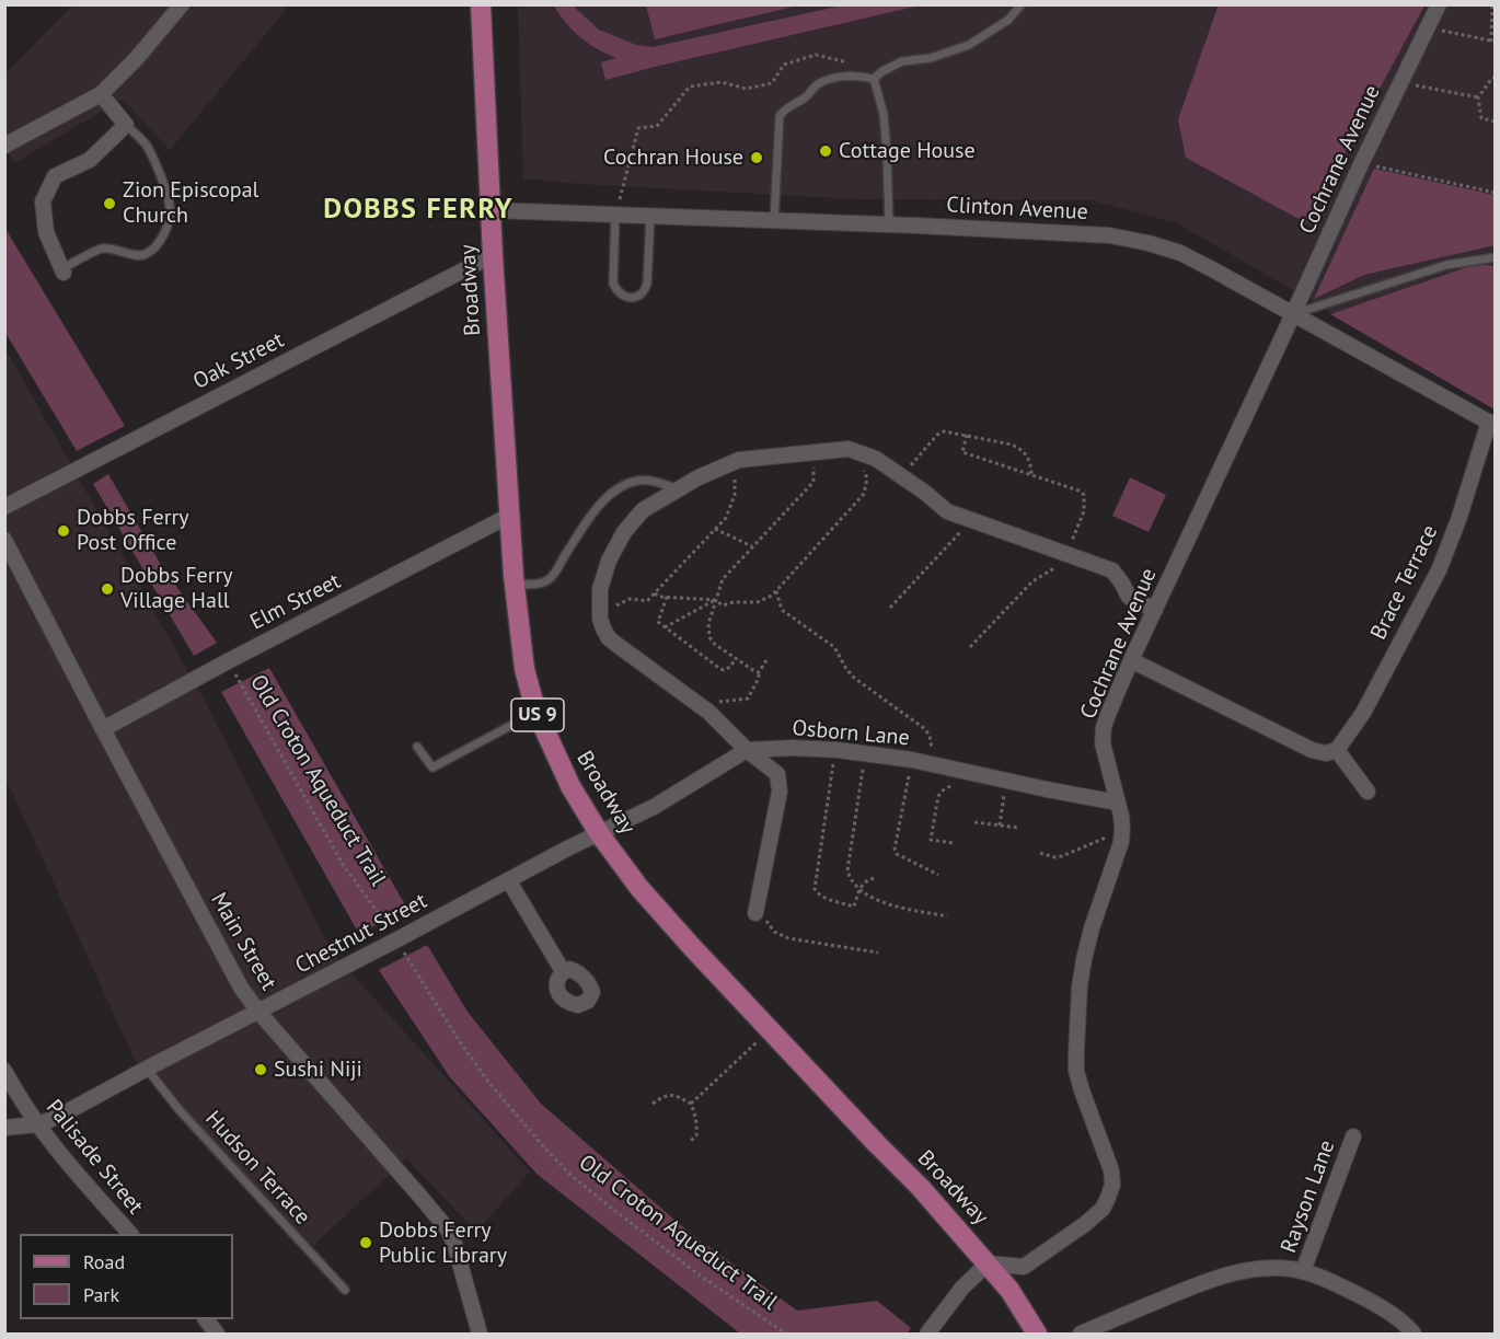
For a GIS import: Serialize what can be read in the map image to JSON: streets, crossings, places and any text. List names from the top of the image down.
{
  "streets": {
    "main road": ["Broadway", "US 9"],
    "street": [
      "Cochrane Avenue",
      "Clinton Avenue",
      "Oak Street",
      "Brace Terrace",
      "Elm Street",
      "Osborn Lane",
      "Chestnut Street",
      "Main Street",
      "Palisade Street",
      "Rayson Lane"
    ],
    "lane": ["Hudson Terrace"],
    "path": ["Old Croton Aqueduct Trail"]
  },
  "crossings": [
    ["Cochrane Avenue", "Clinton Avenue"],
    ["Cochrane Avenue", "Broadway"],
    ["Cochrane Avenue", "Osborn Lane"],
    ["Clinton Avenue", "Broadway"],
    ["Clinton Avenue", "Brace Terrace"],
    ["Broadway", "Oak Street"],
    ["Broadway", "Elm Street"],
    ["Broadway", "Osborn Lane"],
    ["Broadway", "Chestnut Street"],
    ["Elm Street", "Old Croton Aqueduct Trail"],
    ["Elm Street", "Main Street"],
    ["Osborn Lane", "Chestnut Street"],
    ["Old Croton Aqueduct Trail", "Chestnut Street"],
    ["Chestnut Street", "Main Street"],
    ["Chestnut Street", "Palisade Street"],
    ["Chestnut Street", "Hudson Terrace"]
  ],
  "districts": ["DOBBS FERRY"],
  "places": [
    "Cottage House",
    "Cochran House",
    "Zion Episcopal Church",
    "Dobbs Ferry Post Office",
    "Dobbs Ferry Village Hall",
    "Sushi Niji",
    "Dobbs Ferry Public Library"
  ],
  "legend": ["Road", "Park"]
}
